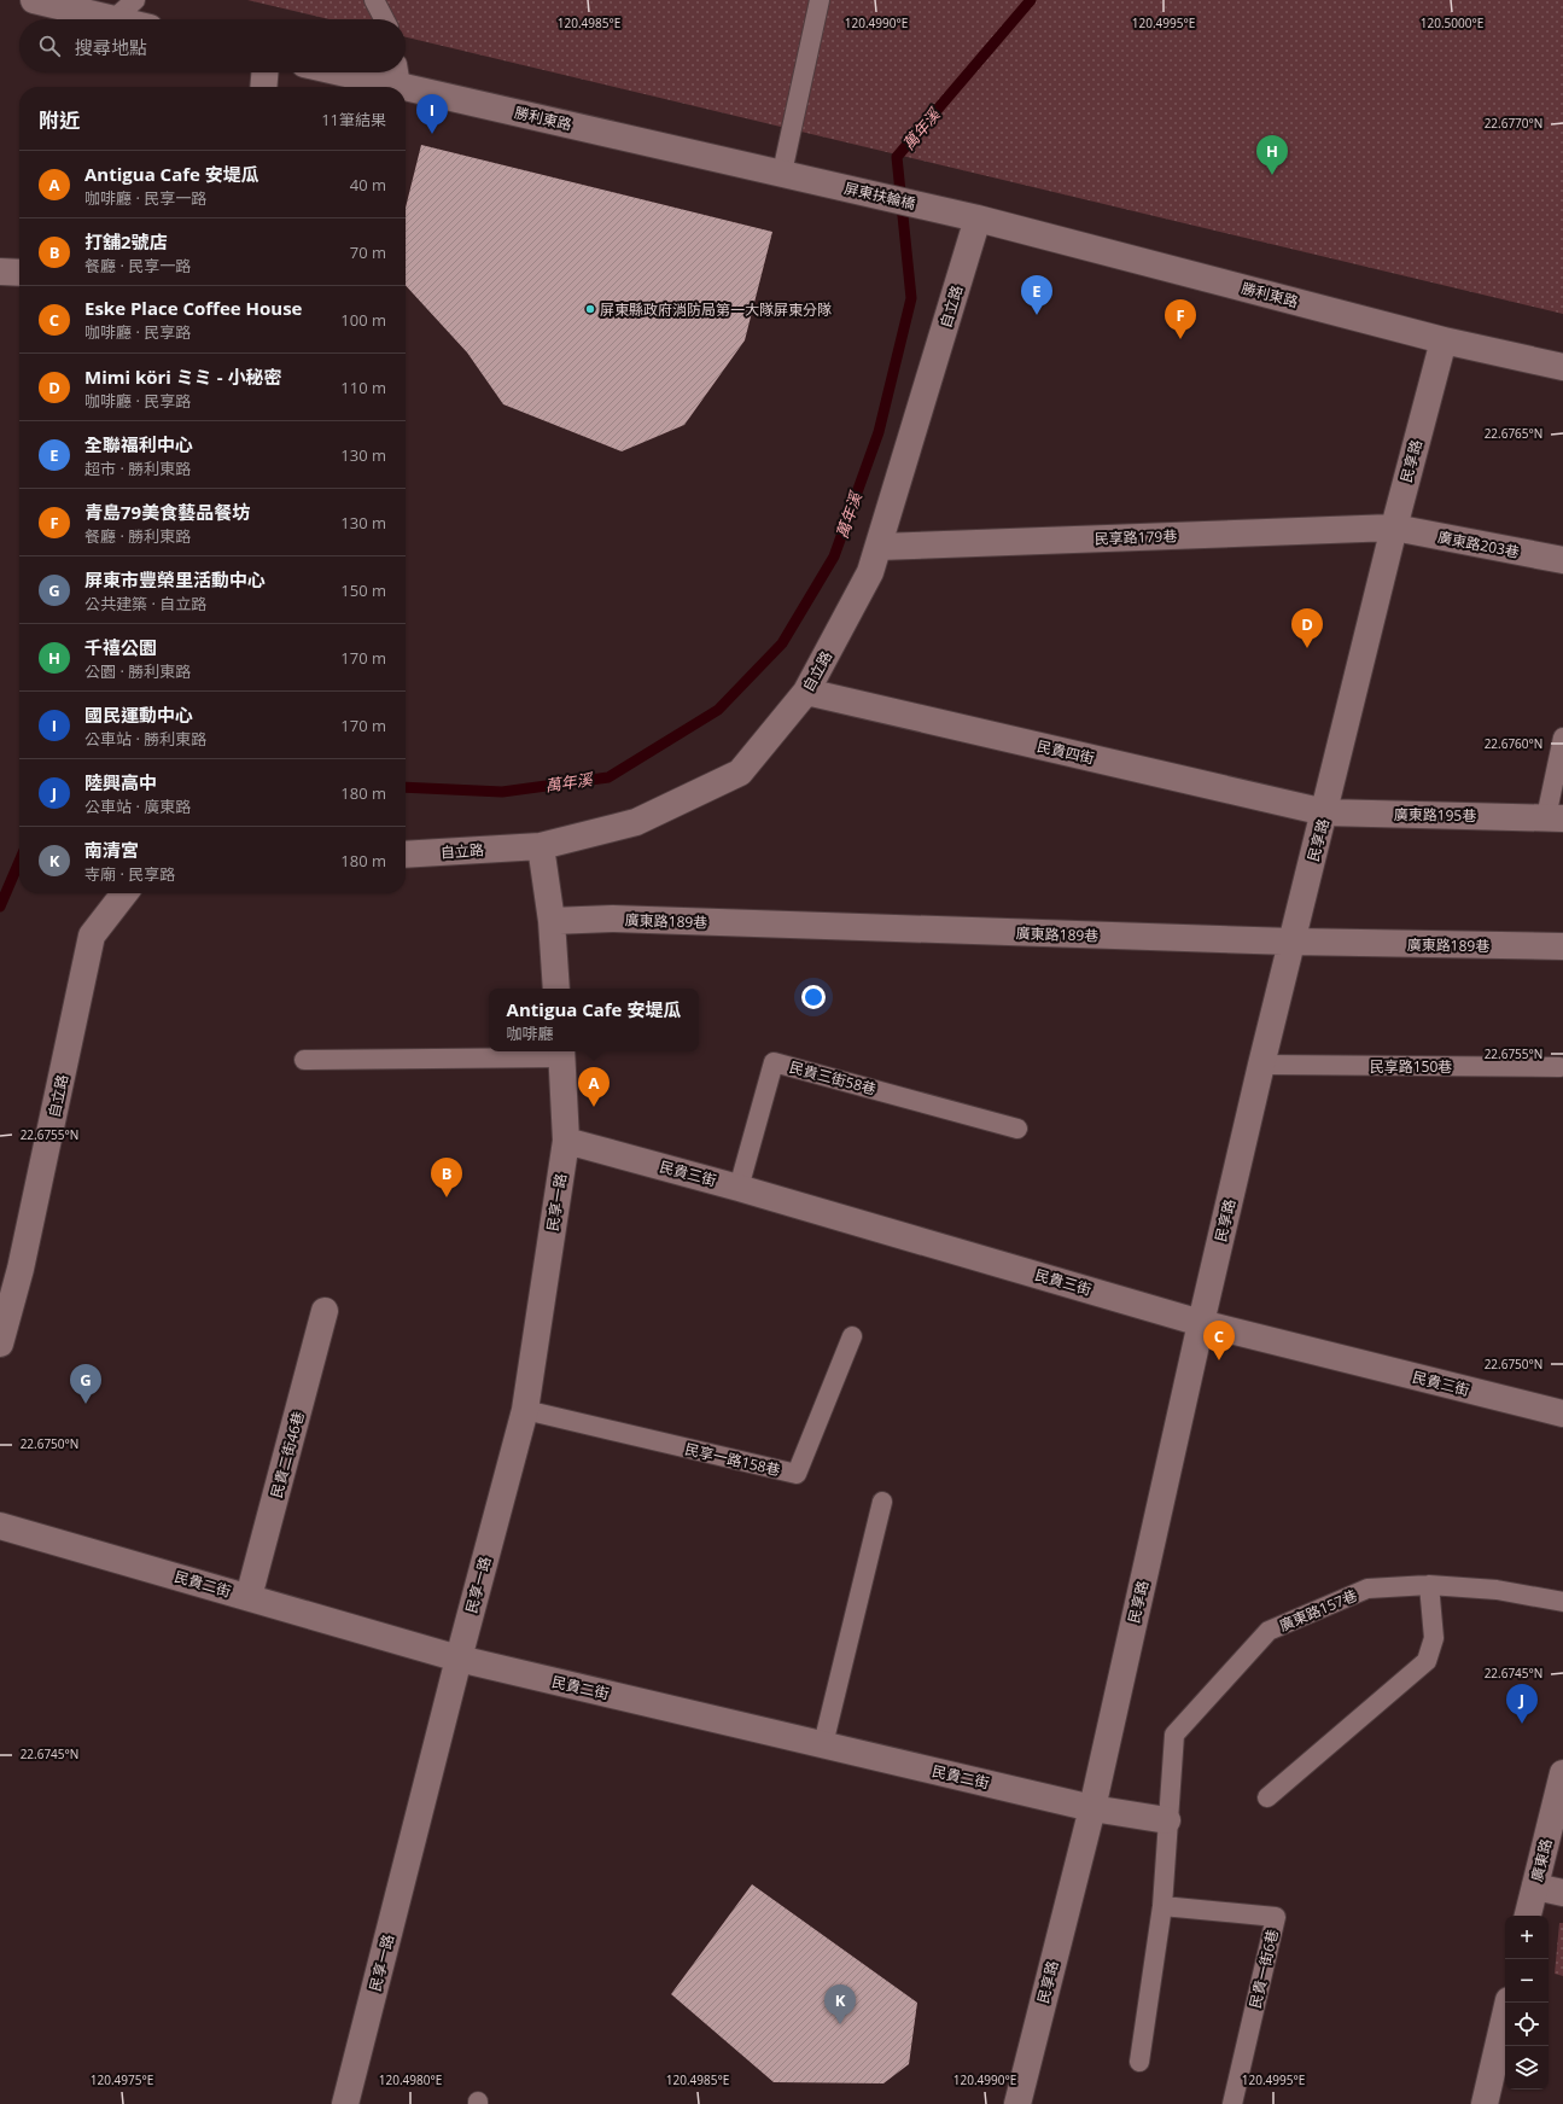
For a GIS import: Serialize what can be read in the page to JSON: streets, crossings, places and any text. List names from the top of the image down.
{
  "streets": {
    "street": [
      "勝利東路",
      "屏東扶輪橋",
      "自立路",
      "民享路",
      "民享路179巷",
      "廣東路203巷",
      "民貴四街",
      "廣東路195巷",
      "廣東路189巷",
      "民貴三街",
      "民享一路",
      "民貴二街46巷",
      "民貴二街",
      "廣東路"
    ],
    "lane": [
      "民享路150巷",
      "民貴三街58巷",
      "民享一路158巷",
      "廣東路157巷",
      "民貴一街6巷"
    ]
  },
  "crossings": [
    ["勝利東路", "屏東扶輪橋"],
    ["勝利東路", "自立路"],
    ["勝利東路", "民享路"],
    ["屏東扶輪橋", "自立路"],
    ["自立路", "民享路179巷"],
    ["自立路", "民貴四街"],
    ["民享路", "民享路179巷"],
    ["民享路", "廣東路203巷"],
    ["民享路", "民貴四街"],
    ["民享路", "廣東路195巷"],
    ["民享路", "廣東路189巷"],
    ["民享路", "民享路150巷"],
    ["民享路", "民貴三街"],
    ["民享路", "民貴二街"],
    ["民享路179巷", "廣東路203巷"],
    ["民貴四街", "廣東路195巷"],
    ["民貴三街58巷", "民貴三街"],
    ["民貴三街", "民享一路"],
    ["民享一路", "民享一路158巷"],
    ["民享一路", "民貴二街"],
    ["民貴二街46巷", "民貴二街"],
    ["民貴二街", "廣東路157巷"],
    ["廣東路157巷", "民貴一街6巷"]
  ],
  "water": ["萬年溪"],
  "places": ["屏東縣政府消防局第一大隊屏東分隊"],
  "page": {
    "search": "搜尋地點",
    "heading": ["附近", "11筆結果"],
    "pins": [
      "I",
      "H",
      "E",
      "F",
      "D",
      "A",
      "B",
      "C",
      "G",
      "J",
      "K"
    ],
    "list": [
      {
        "mark": "A",
        "name": "Antigua Cafe 安堤瓜",
        "note": "咖啡廳 · 民享一路",
        "value": "40 m"
      },
      {
        "mark": "B",
        "name": "打舖2號店",
        "note": "餐廳 · 民享一路",
        "value": "70 m"
      },
      {
        "mark": "C",
        "name": "Eske Place Coffee House",
        "note": "咖啡廳 · 民享路",
        "value": "100 m"
      },
      {
        "mark": "D",
        "name": "Mimi köri ミミ - 小秘密",
        "note": "咖啡廳 · 民享路",
        "value": "110 m"
      },
      {
        "mark": "E",
        "name": "全聯福利中心",
        "note": "超市 · 勝利東路",
        "value": "130 m"
      },
      {
        "mark": "F",
        "name": "青島79美食藝品餐坊",
        "note": "餐廳 · 勝利東路",
        "value": "130 m"
      },
      {
        "mark": "G",
        "name": "屏東市豐榮里活動中心",
        "note": "公共建築 · 自立路",
        "value": "150 m"
      },
      {
        "mark": "H",
        "name": "千禧公園",
        "note": "公園 · 勝利東路",
        "value": "170 m"
      },
      {
        "mark": "I",
        "name": "國民運動中心",
        "note": "公車站 · 勝利東路",
        "value": "170 m"
      },
      {
        "mark": "J",
        "name": "陸興高中",
        "note": "公車站 · 廣東路",
        "value": "180 m"
      },
      {
        "mark": "K",
        "name": "南清宮",
        "note": "寺廟 · 民享路",
        "value": "180 m"
      }
    ],
    "popup": ["Antigua Cafe 安堤瓜", "咖啡廳"],
    "map_buttons": ["+", "−"]
  },
  "coordinates": [
    "120.4985°E",
    "120.4990°E",
    "120.4995°E",
    "120.5000°E",
    "22.6770°N",
    "22.6765°N",
    "22.6760°N",
    "22.6755°N",
    "22.6750°N",
    "22.6745°N",
    "120.4975°E",
    "120.4980°E"
  ]
}
